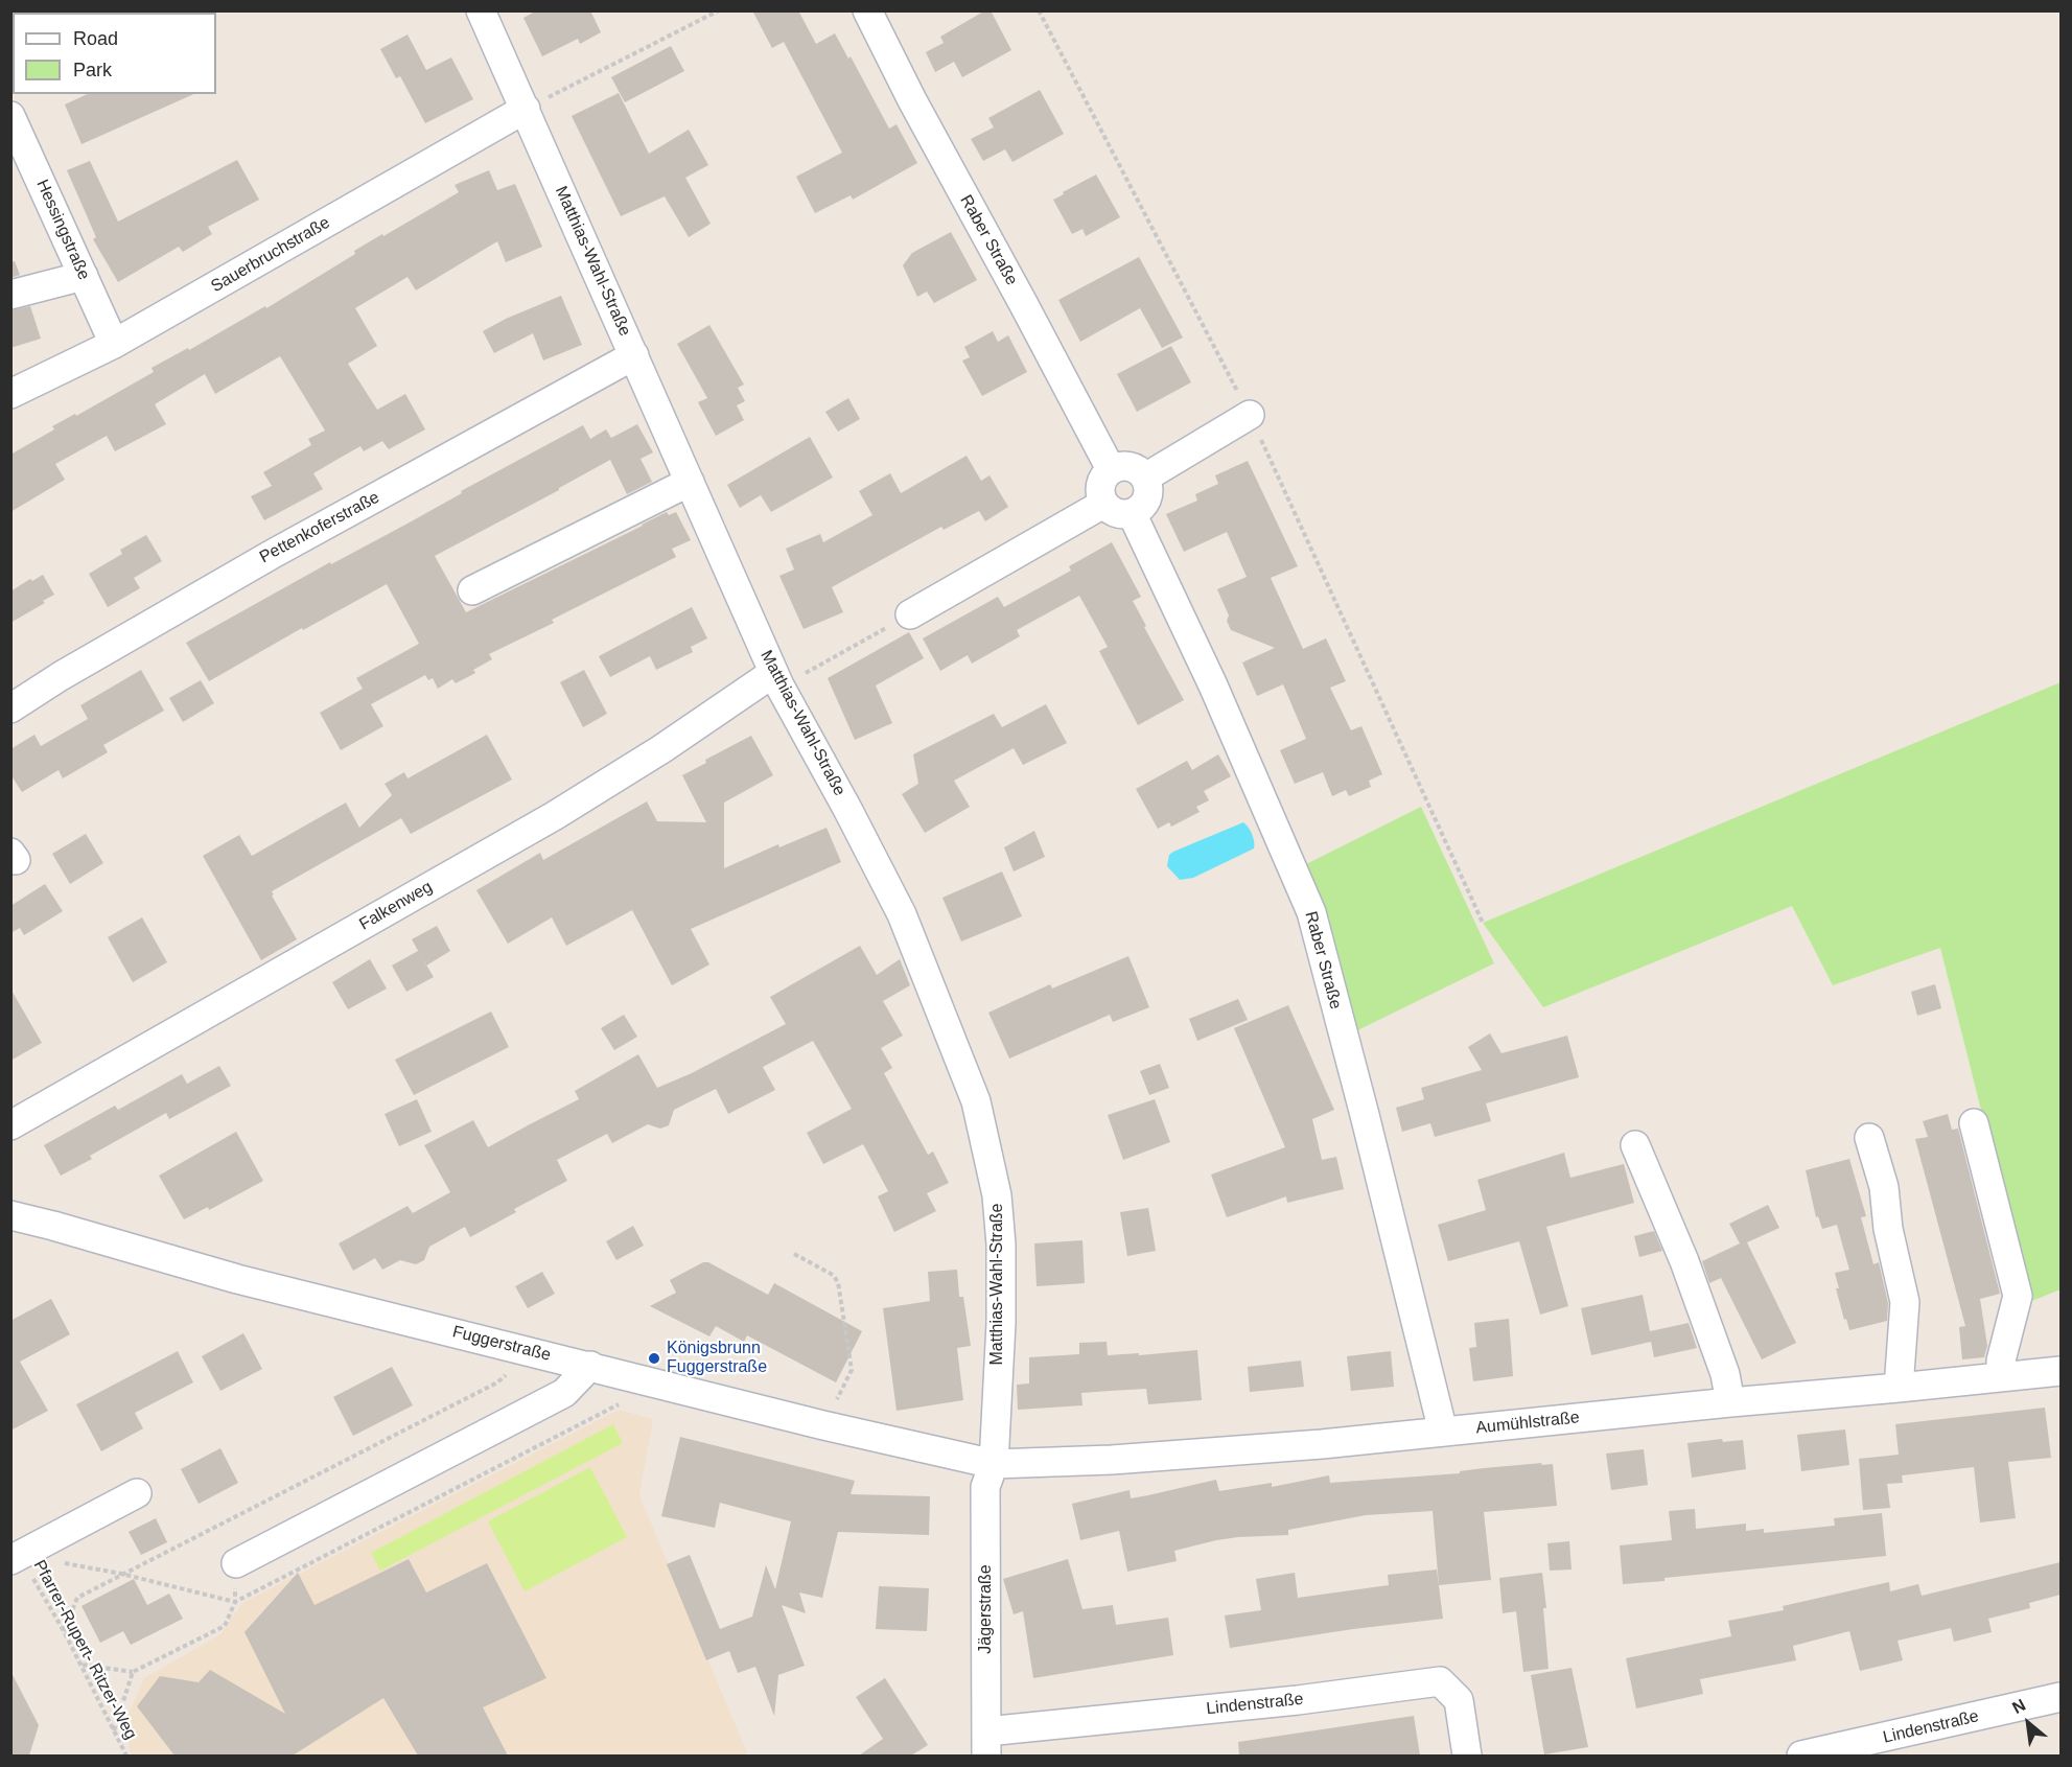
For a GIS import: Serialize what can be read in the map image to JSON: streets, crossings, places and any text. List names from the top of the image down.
{
  "streets": {
    "street": [
      "Hessingstraße",
      "Raber Straße",
      "Sauerbruchstraße",
      "Matthias-Wahl-Straße",
      "Pettenkoferstraße",
      "Falkenweg",
      "Fuggerstraße",
      "Aumühlstraße",
      "Jägerstraße",
      "Lindenstraße"
    ],
    "path": ["Pfarrer-Rupert- Ritzer-Weg"]
  },
  "crossings": [
    ["Hessingstraße", "Sauerbruchstraße"],
    ["Raber Straße", "Aumühlstraße"],
    ["Sauerbruchstraße", "Matthias-Wahl-Straße"],
    ["Matthias-Wahl-Straße", "Pettenkoferstraße"],
    ["Matthias-Wahl-Straße", "Falkenweg"],
    ["Matthias-Wahl-Straße", "Fuggerstraße"],
    ["Matthias-Wahl-Straße", "Aumühlstraße"],
    ["Matthias-Wahl-Straße", "Jägerstraße"],
    ["Fuggerstraße", "Aumühlstraße"],
    ["Fuggerstraße", "Jägerstraße"],
    ["Aumühlstraße", "Jägerstraße"],
    ["Jägerstraße", "Lindenstraße"]
  ],
  "places": ["Königsbrunn Fuggerstraße"],
  "legend": ["Road", "Park"],
  "north": "top left"
}
